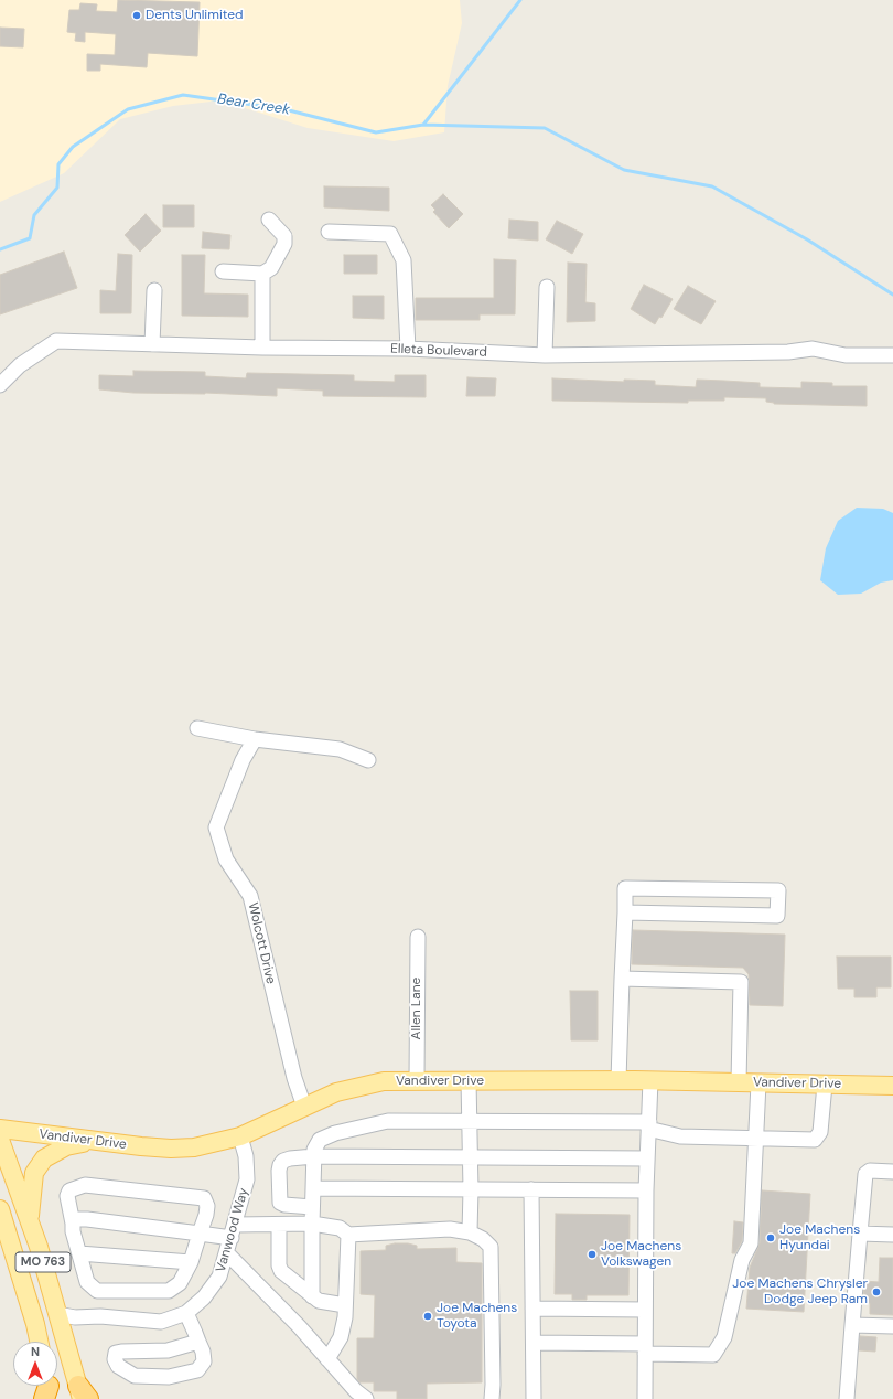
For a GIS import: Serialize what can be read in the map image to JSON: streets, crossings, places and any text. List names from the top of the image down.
{
  "streets": {
    "main road": ["Vandiver Drive", "MO 763"],
    "street": [
      "Elleta Boulevard",
      "Wolcott Drive",
      "Allen Lane",
      "Vanwood Way"
    ]
  },
  "crossings": [
    ["Wolcott Drive", "Vandiver Drive"],
    ["Allen Lane", "Vandiver Drive"],
    ["Vandiver Drive", "Vanwood Way"],
    ["Vanwood Way", "MO 763"]
  ],
  "water": ["Bear Creek"],
  "places": [
    "Dents Unlimited",
    "Joe Machens Hyundai",
    "Joe Machens Volkswagen",
    "Joe Machens Chrysler Dodge Jeep Ram",
    "Joe Machens Toyota"
  ],
  "north": "top"
}
